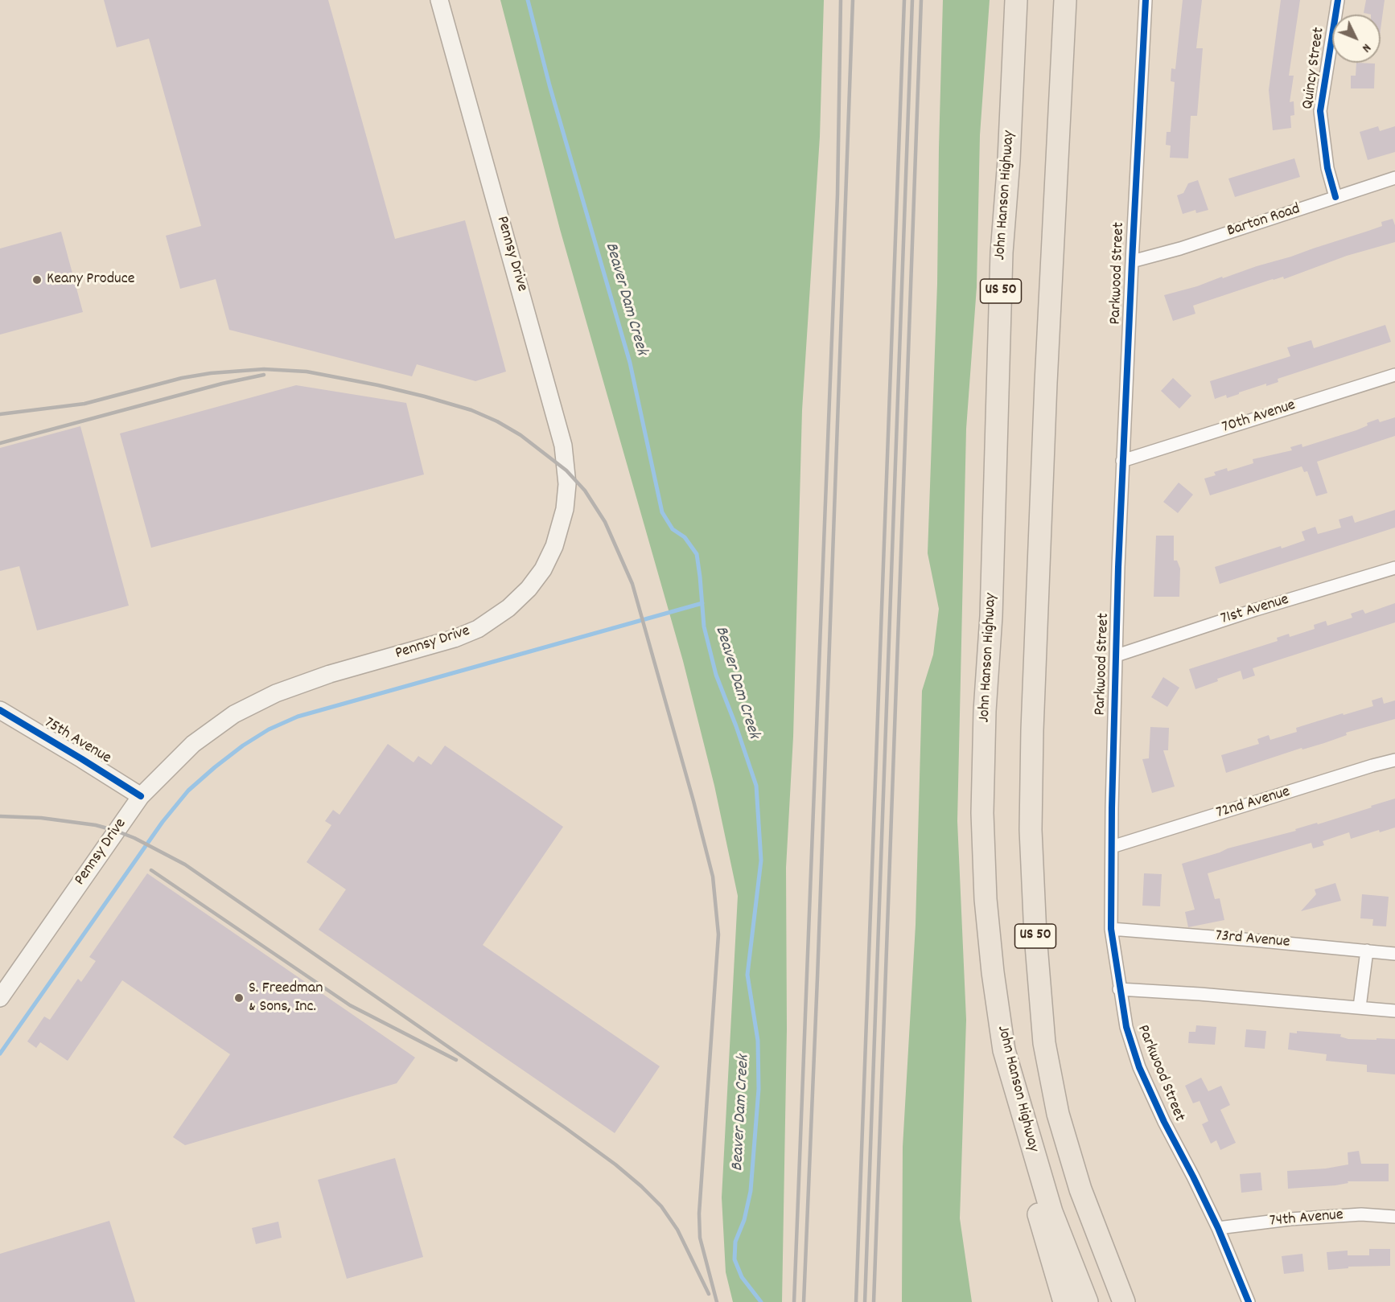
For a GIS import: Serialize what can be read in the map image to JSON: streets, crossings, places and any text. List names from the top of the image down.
{
  "streets": {
    "highway": ["John Hanson Highway", "US 50"],
    "main road": ["Pennsy Drive", "75th Avenue"],
    "street": [
      "Quincy Street",
      "Barton Road",
      "Parkwood Street",
      "70th Avenue",
      "71st Avenue",
      "72nd Avenue",
      "73rd Avenue",
      "74th Avenue"
    ]
  },
  "crossings": [
    ["Quincy Street", "Barton Road"],
    ["Barton Road", "Parkwood Street"],
    ["Pennsy Drive", "75th Avenue"],
    ["Parkwood Street", "70th Avenue"],
    ["Parkwood Street", "71st Avenue"],
    ["Parkwood Street", "72nd Avenue"],
    ["Parkwood Street", "73rd Avenue"],
    ["Parkwood Street", "74th Avenue"]
  ],
  "water": ["Beaver Dam Creek"],
  "places": ["Keany Produce", "S. Freedman & Sons, Inc."],
  "north": "bottom right"
}
